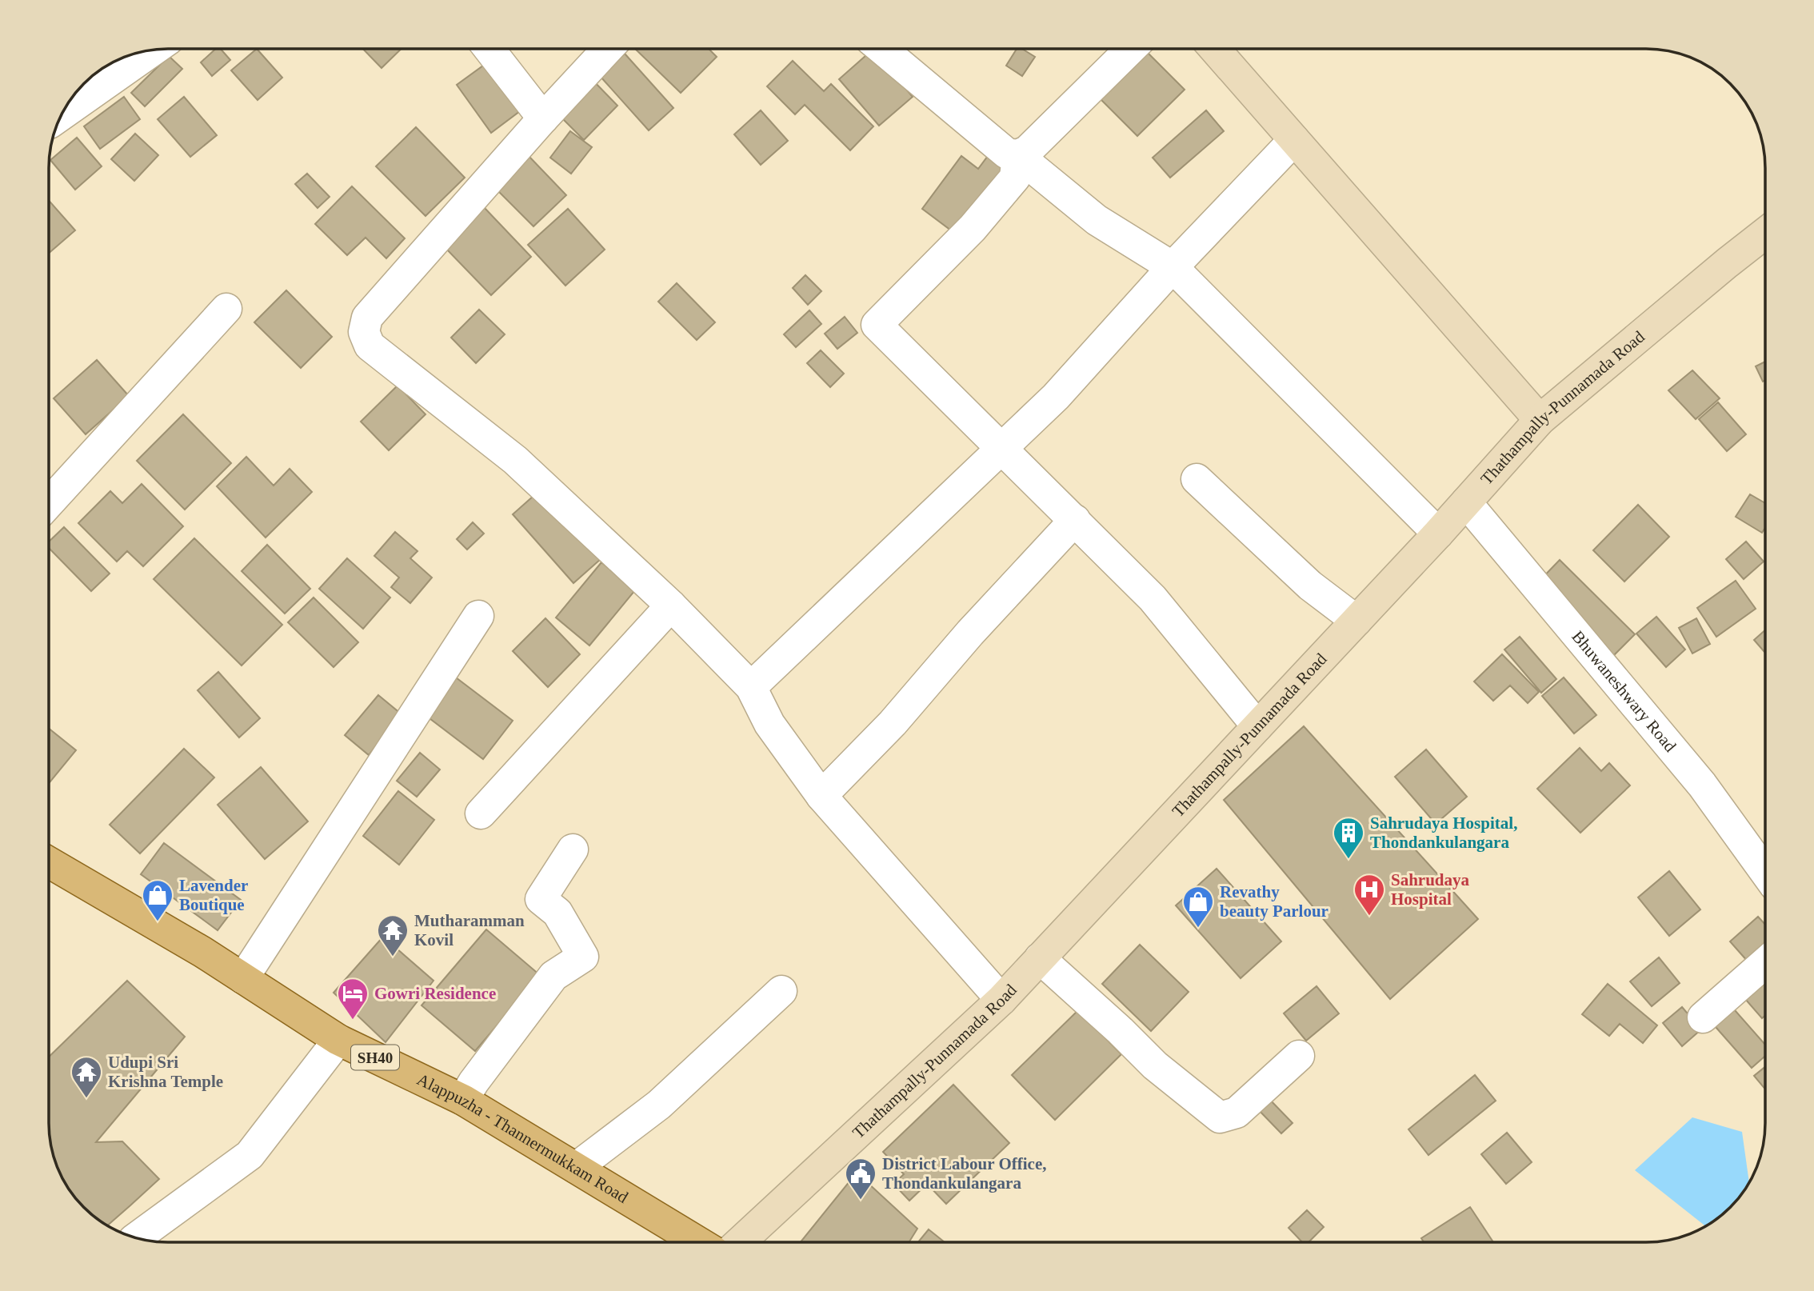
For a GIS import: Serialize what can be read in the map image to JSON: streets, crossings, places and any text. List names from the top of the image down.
{
  "streets": {
    "main road": ["Thathampally-Punnamada Road", "SH40", "Alappuzha - Thannermukkam Road"],
    "street": ["Bhuwaneshwary Road"]
  },
  "crossings": [
    ["Thathampally-Punnamada Road", "Bhuwaneshwary Road"]
  ],
  "places": {
    "building": ["Sahrudaya Hospital, Thondankulangara"],
    "hospital": ["Sahrudaya Hospital"],
    "shop": ["Lavender Boutique", "Revathy beauty Parlour"],
    "temple": ["Mutharamman Kovil", "Udupi Sri Krishna Temple"],
    "hotel": ["Gowri Residence"],
    "public building": ["District Labour Office, Thondankulangara"]
  }
}
